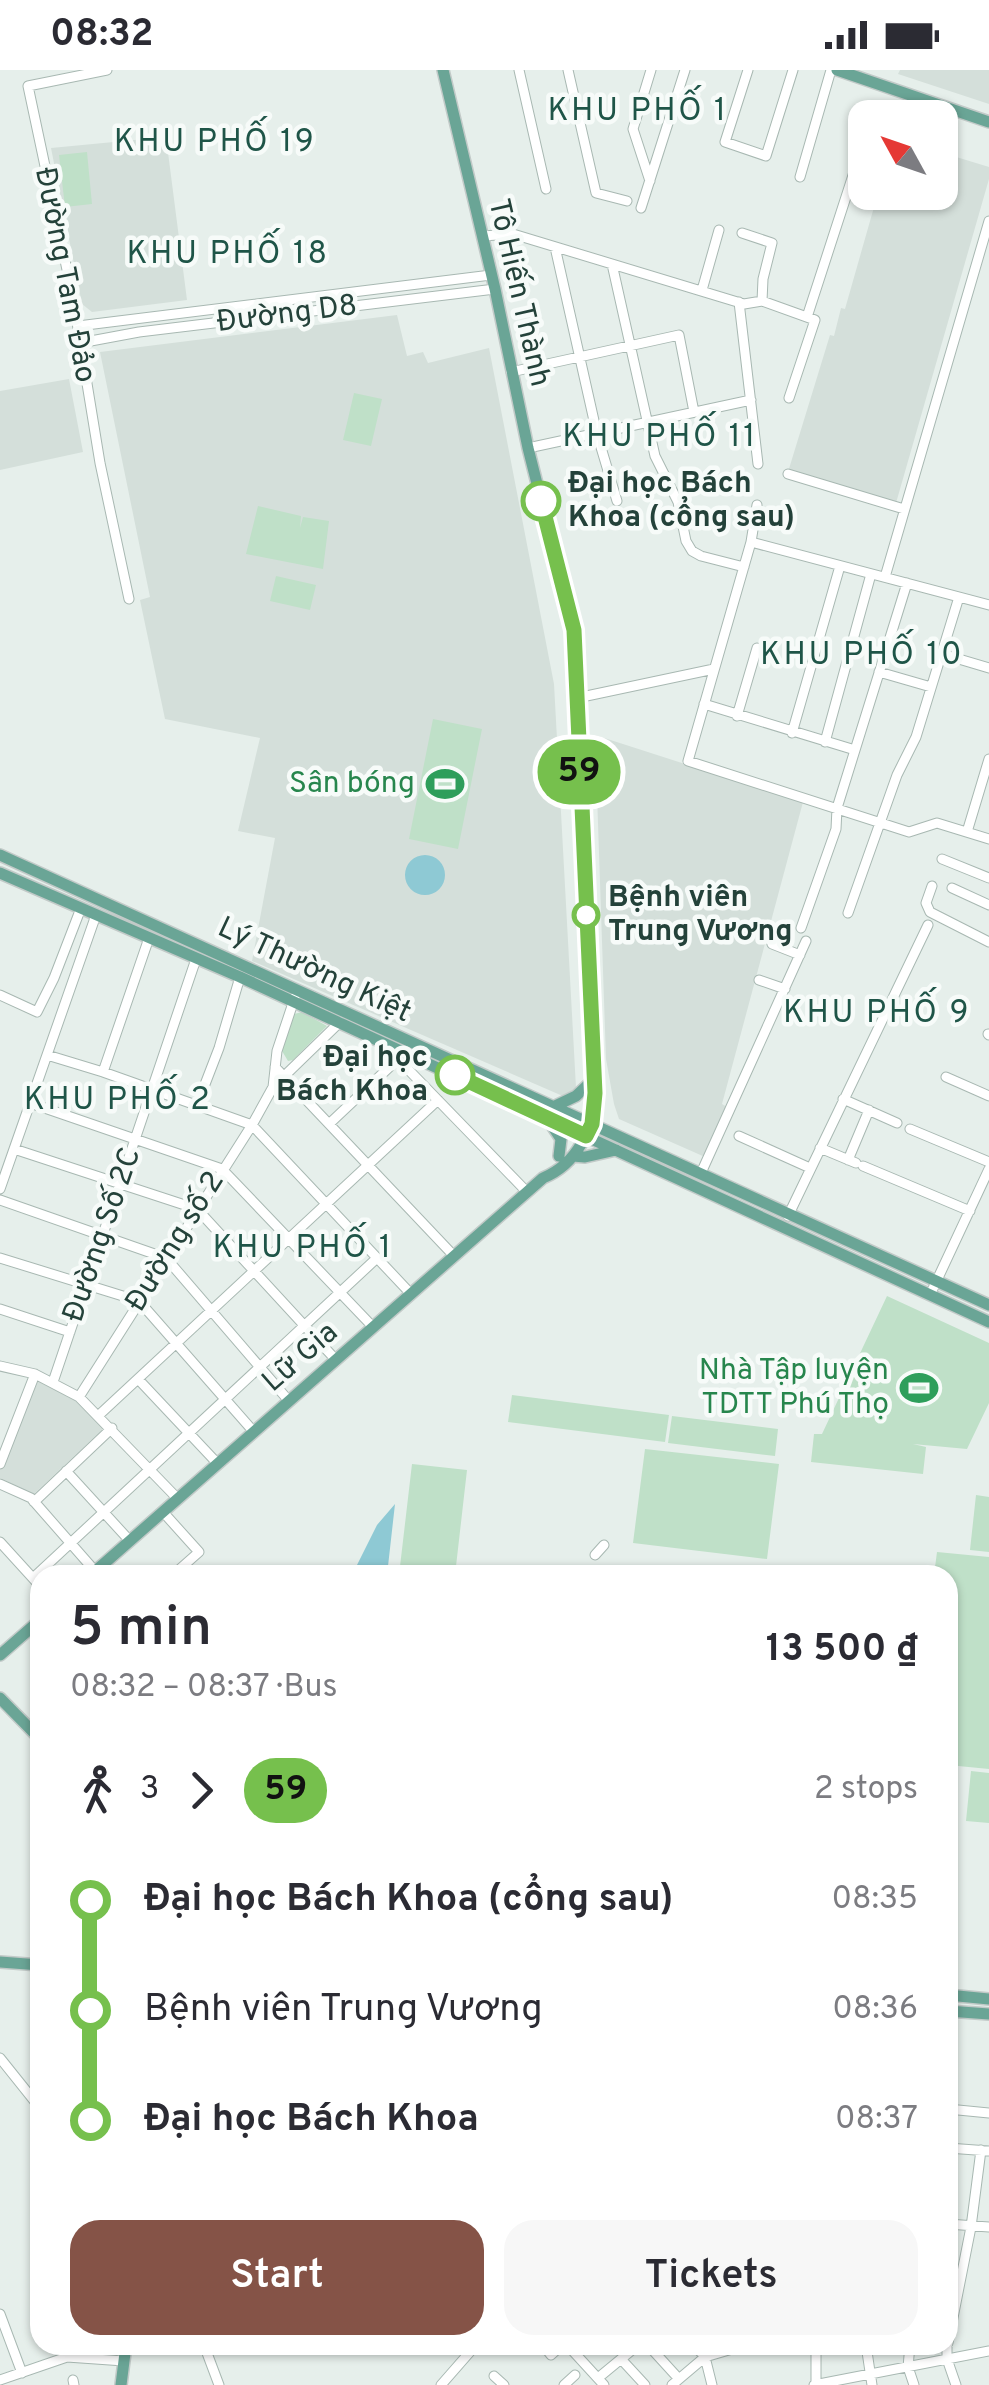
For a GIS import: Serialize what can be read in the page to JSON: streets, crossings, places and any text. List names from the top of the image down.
{
  "streets": {
    "main road": ["Tô Hiến Thành", "Lý Thường Kiệt", "Lữ Gia"],
    "street": [
      "Đường Tam Đảo",
      "Đường D8",
      "Đường Số 2C",
      "Đường số 2"
    ]
  },
  "crossings": [
    ["Đường Tam Đảo", "Đường D8"],
    ["Tô Hiến Thành", "Đường D8"],
    ["Tô Hiến Thành", "Lý Thường Kiệt"],
    ["Lý Thường Kiệt", "Đường Số 2C"],
    ["Lý Thường Kiệt", "Lữ Gia"]
  ],
  "districts": [
    "KHU PHỐ 1",
    "KHU PHỐ 19",
    "KHU PHỐ 18",
    "KHU PHỐ 11",
    "KHU PHỐ 10",
    "KHU PHỐ 9",
    "KHU PHỐ 2",
    "KHU PHỐ 1"
  ],
  "places": {
    "other": ["Đại học Bách Khoa (cổng sau)", "Bệnh viên Trung Vương", "Đại học Bách Khoa"],
    "sports": ["Sân bóng", "Nhà Tập luyện TDTT Phú Thọ"]
  },
  "lines": ["bus line 59"],
  "north": "top left",
  "page": {
    "status": "08:32",
    "on_map": "59",
    "heading": ["5 min", "08:32 – 08:37 · Bus", "13 500 ₫"],
    "legs": ["3", "59", "2 stops"],
    "list": [
      {
        "name": "Đại học Bách Khoa (cổng sau)",
        "value": "08:35"
      },
      {
        "name": "Bệnh viên Trung Vương",
        "value": "08:36"
      },
      {
        "name": "Đại học Bách Khoa",
        "value": "08:37"
      }
    ],
    "buttons": ["Start", "Tickets"]
  }
}
